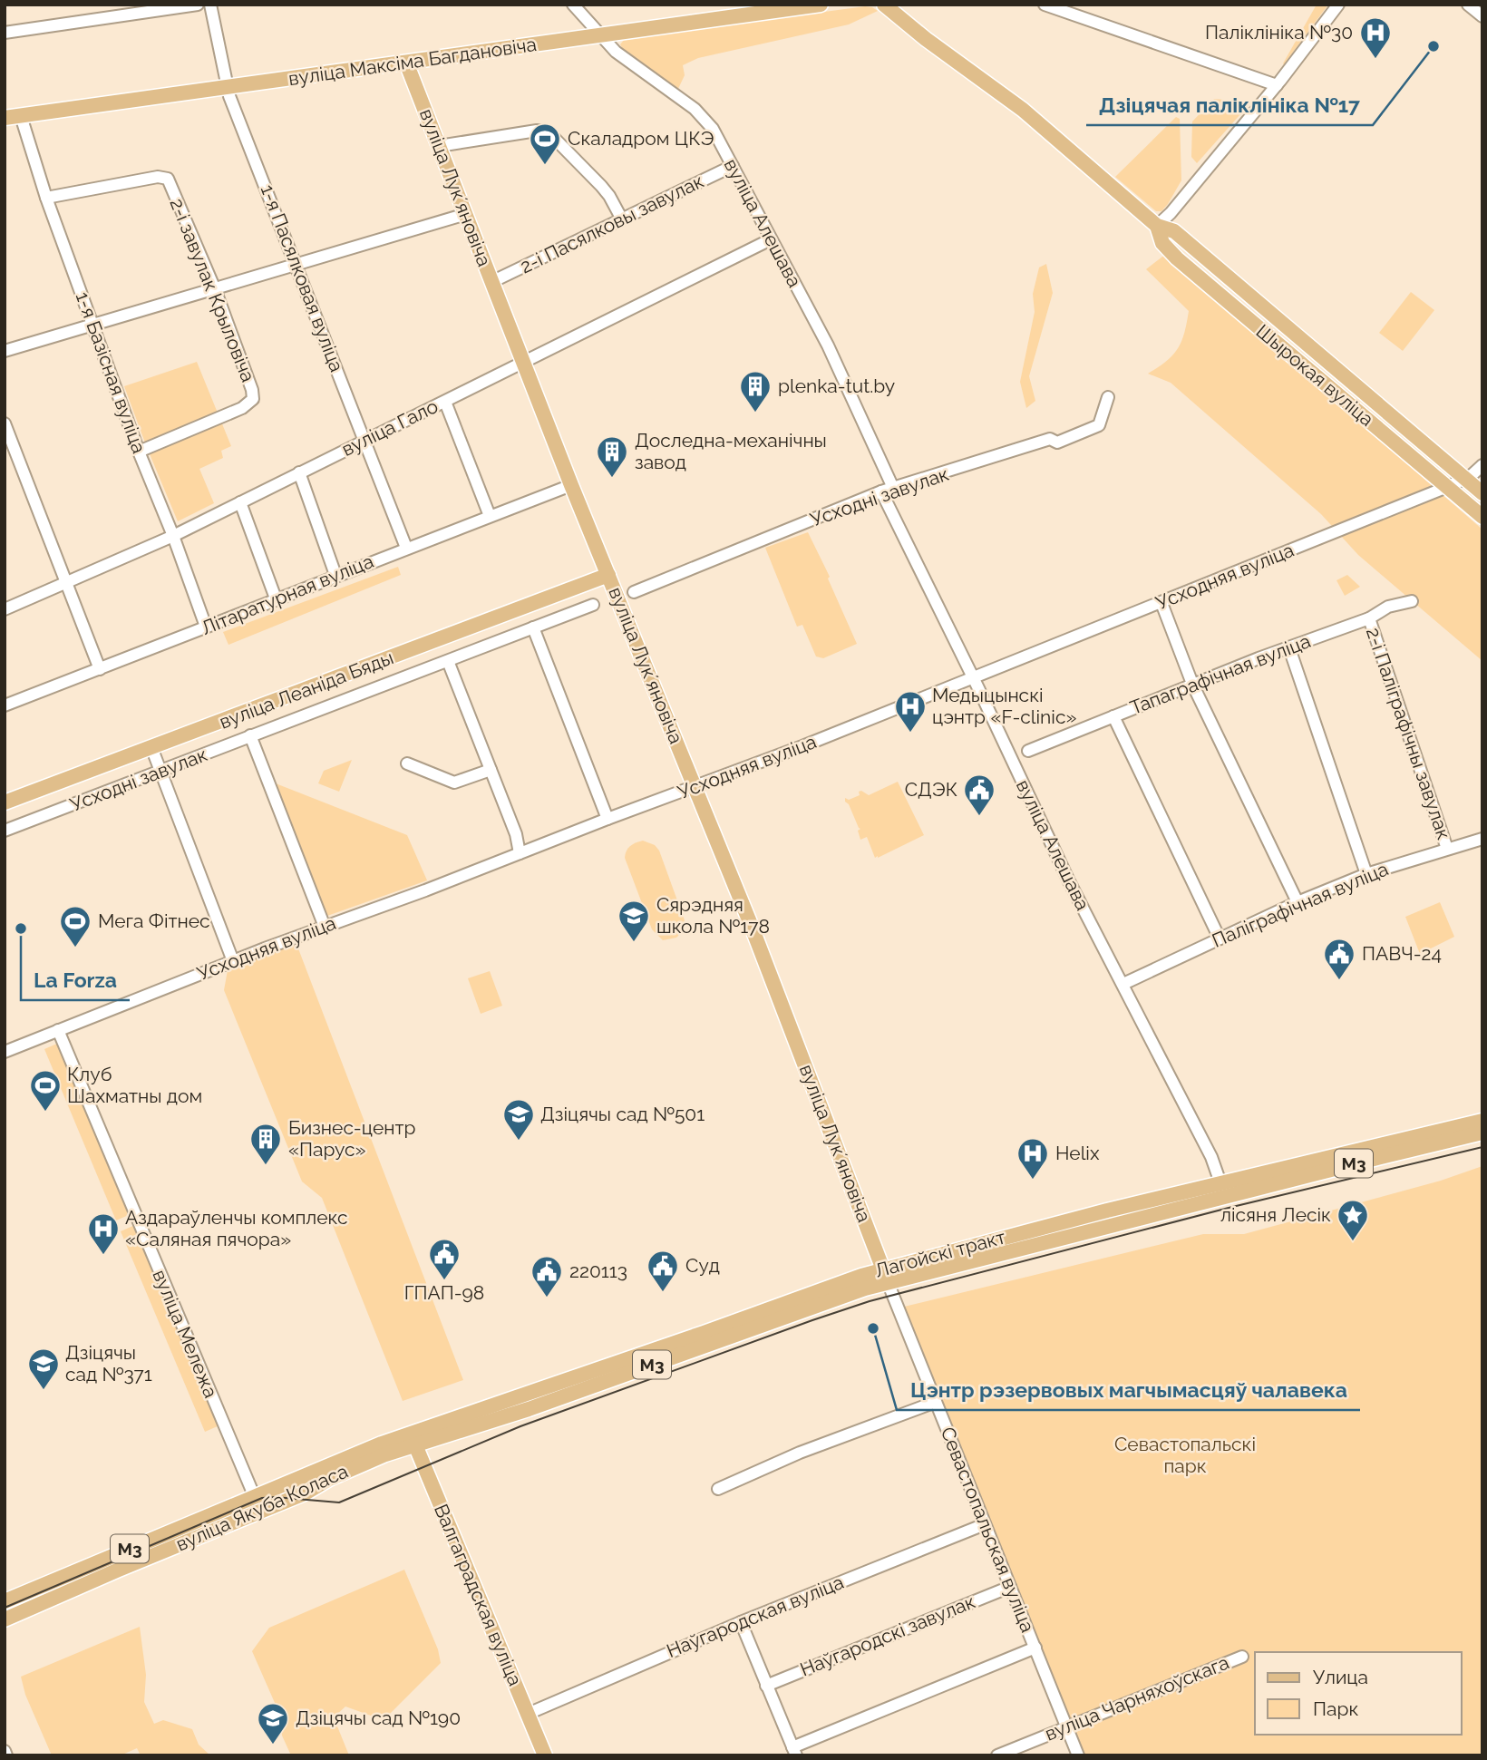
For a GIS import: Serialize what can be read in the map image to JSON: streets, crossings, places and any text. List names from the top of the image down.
{
  "streets": {
    "main road": [
      "вуліца Максіма Багдановіча",
      "вуліца Лукʼяновіча",
      "Шырокая вуліца",
      "вуліца Леаніда Бяды",
      "М3",
      "Лагойскі тракт",
      "вуліца Якуба Коласа",
      "Валгаградская вуліца"
    ],
    "street": [
      "вуліца Алешава",
      "2-і Пасялковы завулак",
      "1-я Пасялковая вуліца",
      "2-і завулак Крыловіча",
      "1-я Базісная вуліца",
      "вуліца Гало",
      "Усходні завулак",
      "Усходняя вуліца",
      "Літаратурная вуліца",
      "Тапаграфічная вуліца",
      "2-і Паліграфічны завулак",
      "Паліграфічная вуліца",
      "вуліца Мележа",
      "Севастопальская вуліца",
      "Наўгародская вуліца",
      "Наўгародскі завулак",
      "вуліца Чарняхоўскага"
    ]
  },
  "crossings": [
    ["вуліца Максіма Багдановіча", "вуліца Лукʼяновіча"],
    ["вуліца Максіма Багдановіча", "вуліца Алешава"],
    ["вуліца Максіма Багдановіча", "1-я Пасялковая вуліца"],
    ["вуліца Максіма Багдановіча", "1-я Базісная вуліца"],
    ["вуліца Лукʼяновіча", "2-і Пасялковы завулак"],
    ["вуліца Лукʼяновіча", "вуліца Гало"],
    ["вуліца Лукʼяновіча", "Усходняя вуліца"],
    ["вуліца Лукʼяновіча", "Літаратурная вуліца"],
    ["вуліца Лукʼяновіча", "вуліца Леаніда Бяды"],
    ["вуліца Лукʼяновіча", "Лагойскі тракт"],
    ["вуліца Лукʼяновіча", "Севастопальская вуліца"],
    ["вуліца Алешава", "2-і Пасялковы завулак"],
    ["вуліца Алешава", "вуліца Гало"],
    ["вуліца Алешава", "Усходні завулак"],
    ["вуліца Алешава", "Усходняя вуліца"],
    ["вуліца Алешава", "Паліграфічная вуліца"],
    ["вуліца Алешава", "Лагойскі тракт"],
    ["1-я Пасялковая вуліца", "вуліца Гало"],
    ["1-я Пасялковая вуліца", "Літаратурная вуліца"],
    ["2-і завулак Крыловіча", "1-я Базісная вуліца"],
    ["1-я Базісная вуліца", "вуліца Гало"],
    ["1-я Базісная вуліца", "Літаратурная вуліца"],
    ["Шырокая вуліца", "Усходняя вуліца"],
    ["Усходняя вуліца", "вуліца Мележа"],
    ["Тапаграфічная вуліца", "2-і Паліграфічны завулак"],
    ["2-і Паліграфічны завулак", "Паліграфічная вуліца"],
    ["Лагойскі тракт", "вуліца Якуба Коласа"],
    ["Лагойскі тракт", "Севастопальская вуліца"],
    ["Лагойскі тракт", "Валгаградская вуліца"],
    ["вуліца Мележа", "вуліца Якуба Коласа"],
    ["вуліца Якуба Коласа", "Валгаградская вуліца"],
    ["Севастопальская вуліца", "Наўгародская вуліца"],
    ["Севастопальская вуліца", "Наўгародскі завулак"],
    ["Севастопальская вуліца", "вуліца Чарняхоўскага"],
    ["Валгаградская вуліца", "Наўгародская вуліца"]
  ],
  "parks": ["Севастопальскі парк"],
  "places": {
    "other": ["Дзіцячая паліклініка №17", "La Forza", "Цэнтр рэзервовых магчымасцяў чалавека"],
    "hospital": [
      "Паліклініка №30",
      "Медыцынскі цэнтр «F-clinic»",
      "Helix",
      "Аздараўленчы комплекс «Саляная пячора»"
    ],
    "sports": ["Скаладром ЦКЭ", "Мега Фітнес", "Клуб Шахматны дом"],
    "building": ["plenka-tut.by", "Доследна-механічны завод", "Бизнес-центр «Парус»"],
    "public building": [
      "СДЭК",
      "ПАВЧ-24",
      "ГПАП-98",
      "Суд",
      "220113"
    ],
    "school or university": [
      "Сярэдняя школа №178",
      "Дзіцячы сад №501",
      "Дзіцячы сад №371",
      "Дзіцячы сад №190"
    ],
    "place": ["лісяня Лесік"]
  },
  "legend": ["Улица", "Парк"]
}
